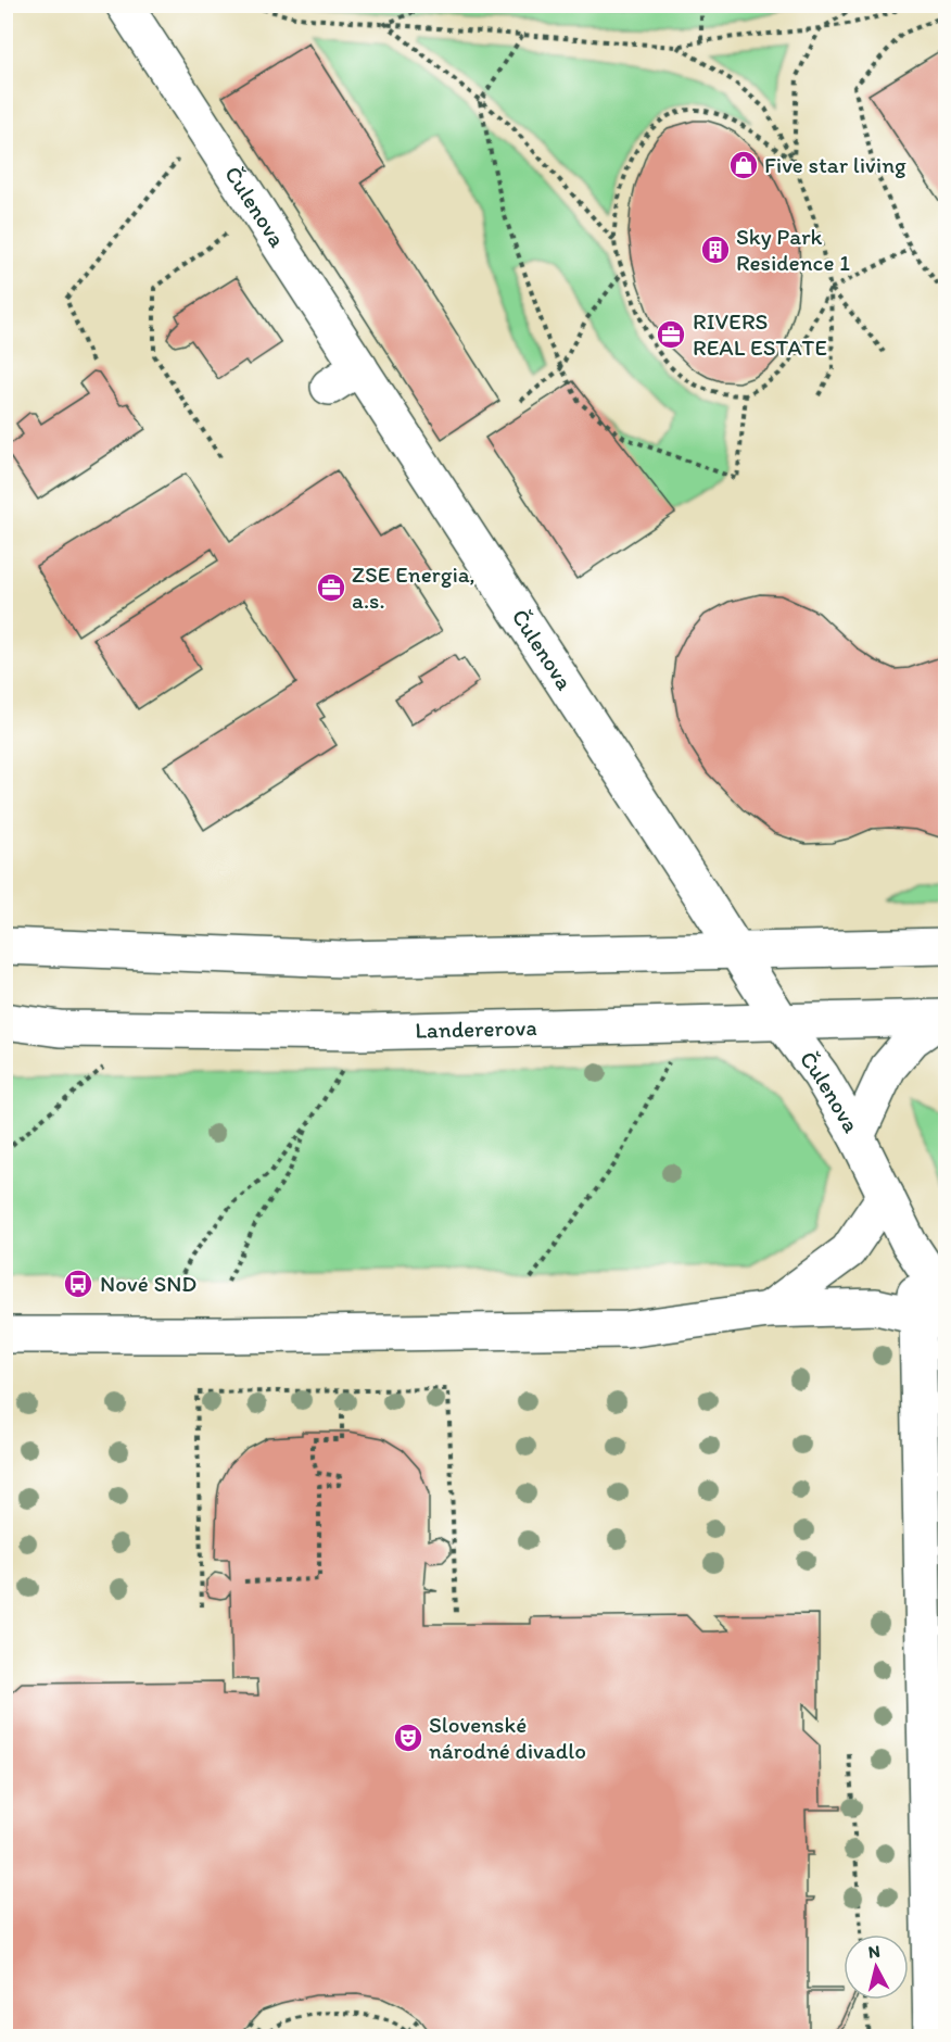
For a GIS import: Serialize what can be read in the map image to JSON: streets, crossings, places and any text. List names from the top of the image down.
{
  "streets": {
    "street": ["Čulenova", "Landererova"]
  },
  "crossings": [
    ["Čulenova", "Landererova"]
  ],
  "places": {
    "shop": ["Five star living"],
    "building": ["Sky Park Residence 1"],
    "office": ["RIVERS REAL ESTATE", "ZSE Energia, a.s."],
    "bus stop": ["Nové SND"],
    "theatre": ["Slovenské národné divadlo"]
  },
  "north": "top"
}
